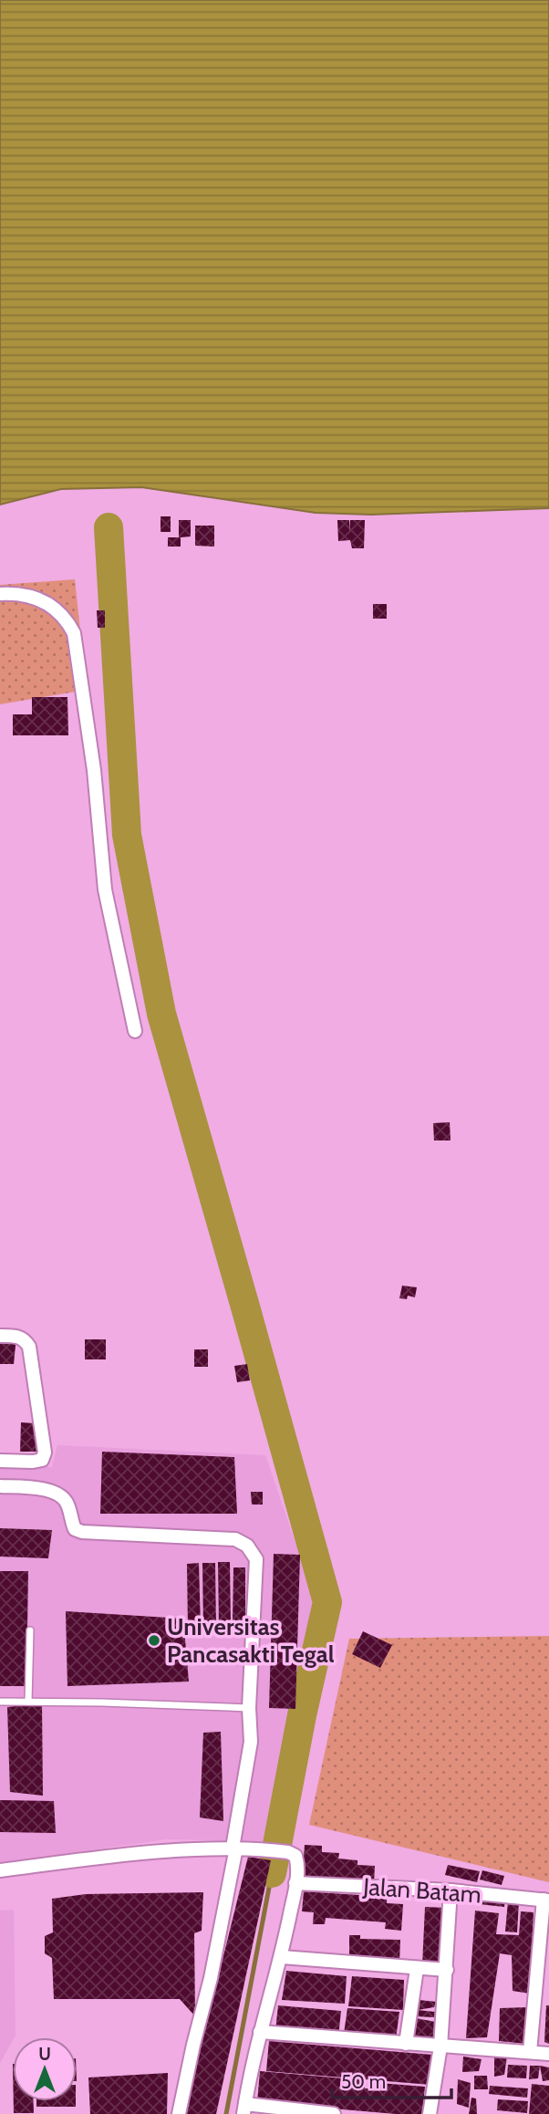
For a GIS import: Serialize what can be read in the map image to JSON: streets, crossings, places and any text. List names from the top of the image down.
{
  "streets": {
    "street": ["Jalan Batam"]
  },
  "places": ["Universitas Pancasakti Tegal"],
  "scale_bar": "50 m",
  "north": "top"
}
